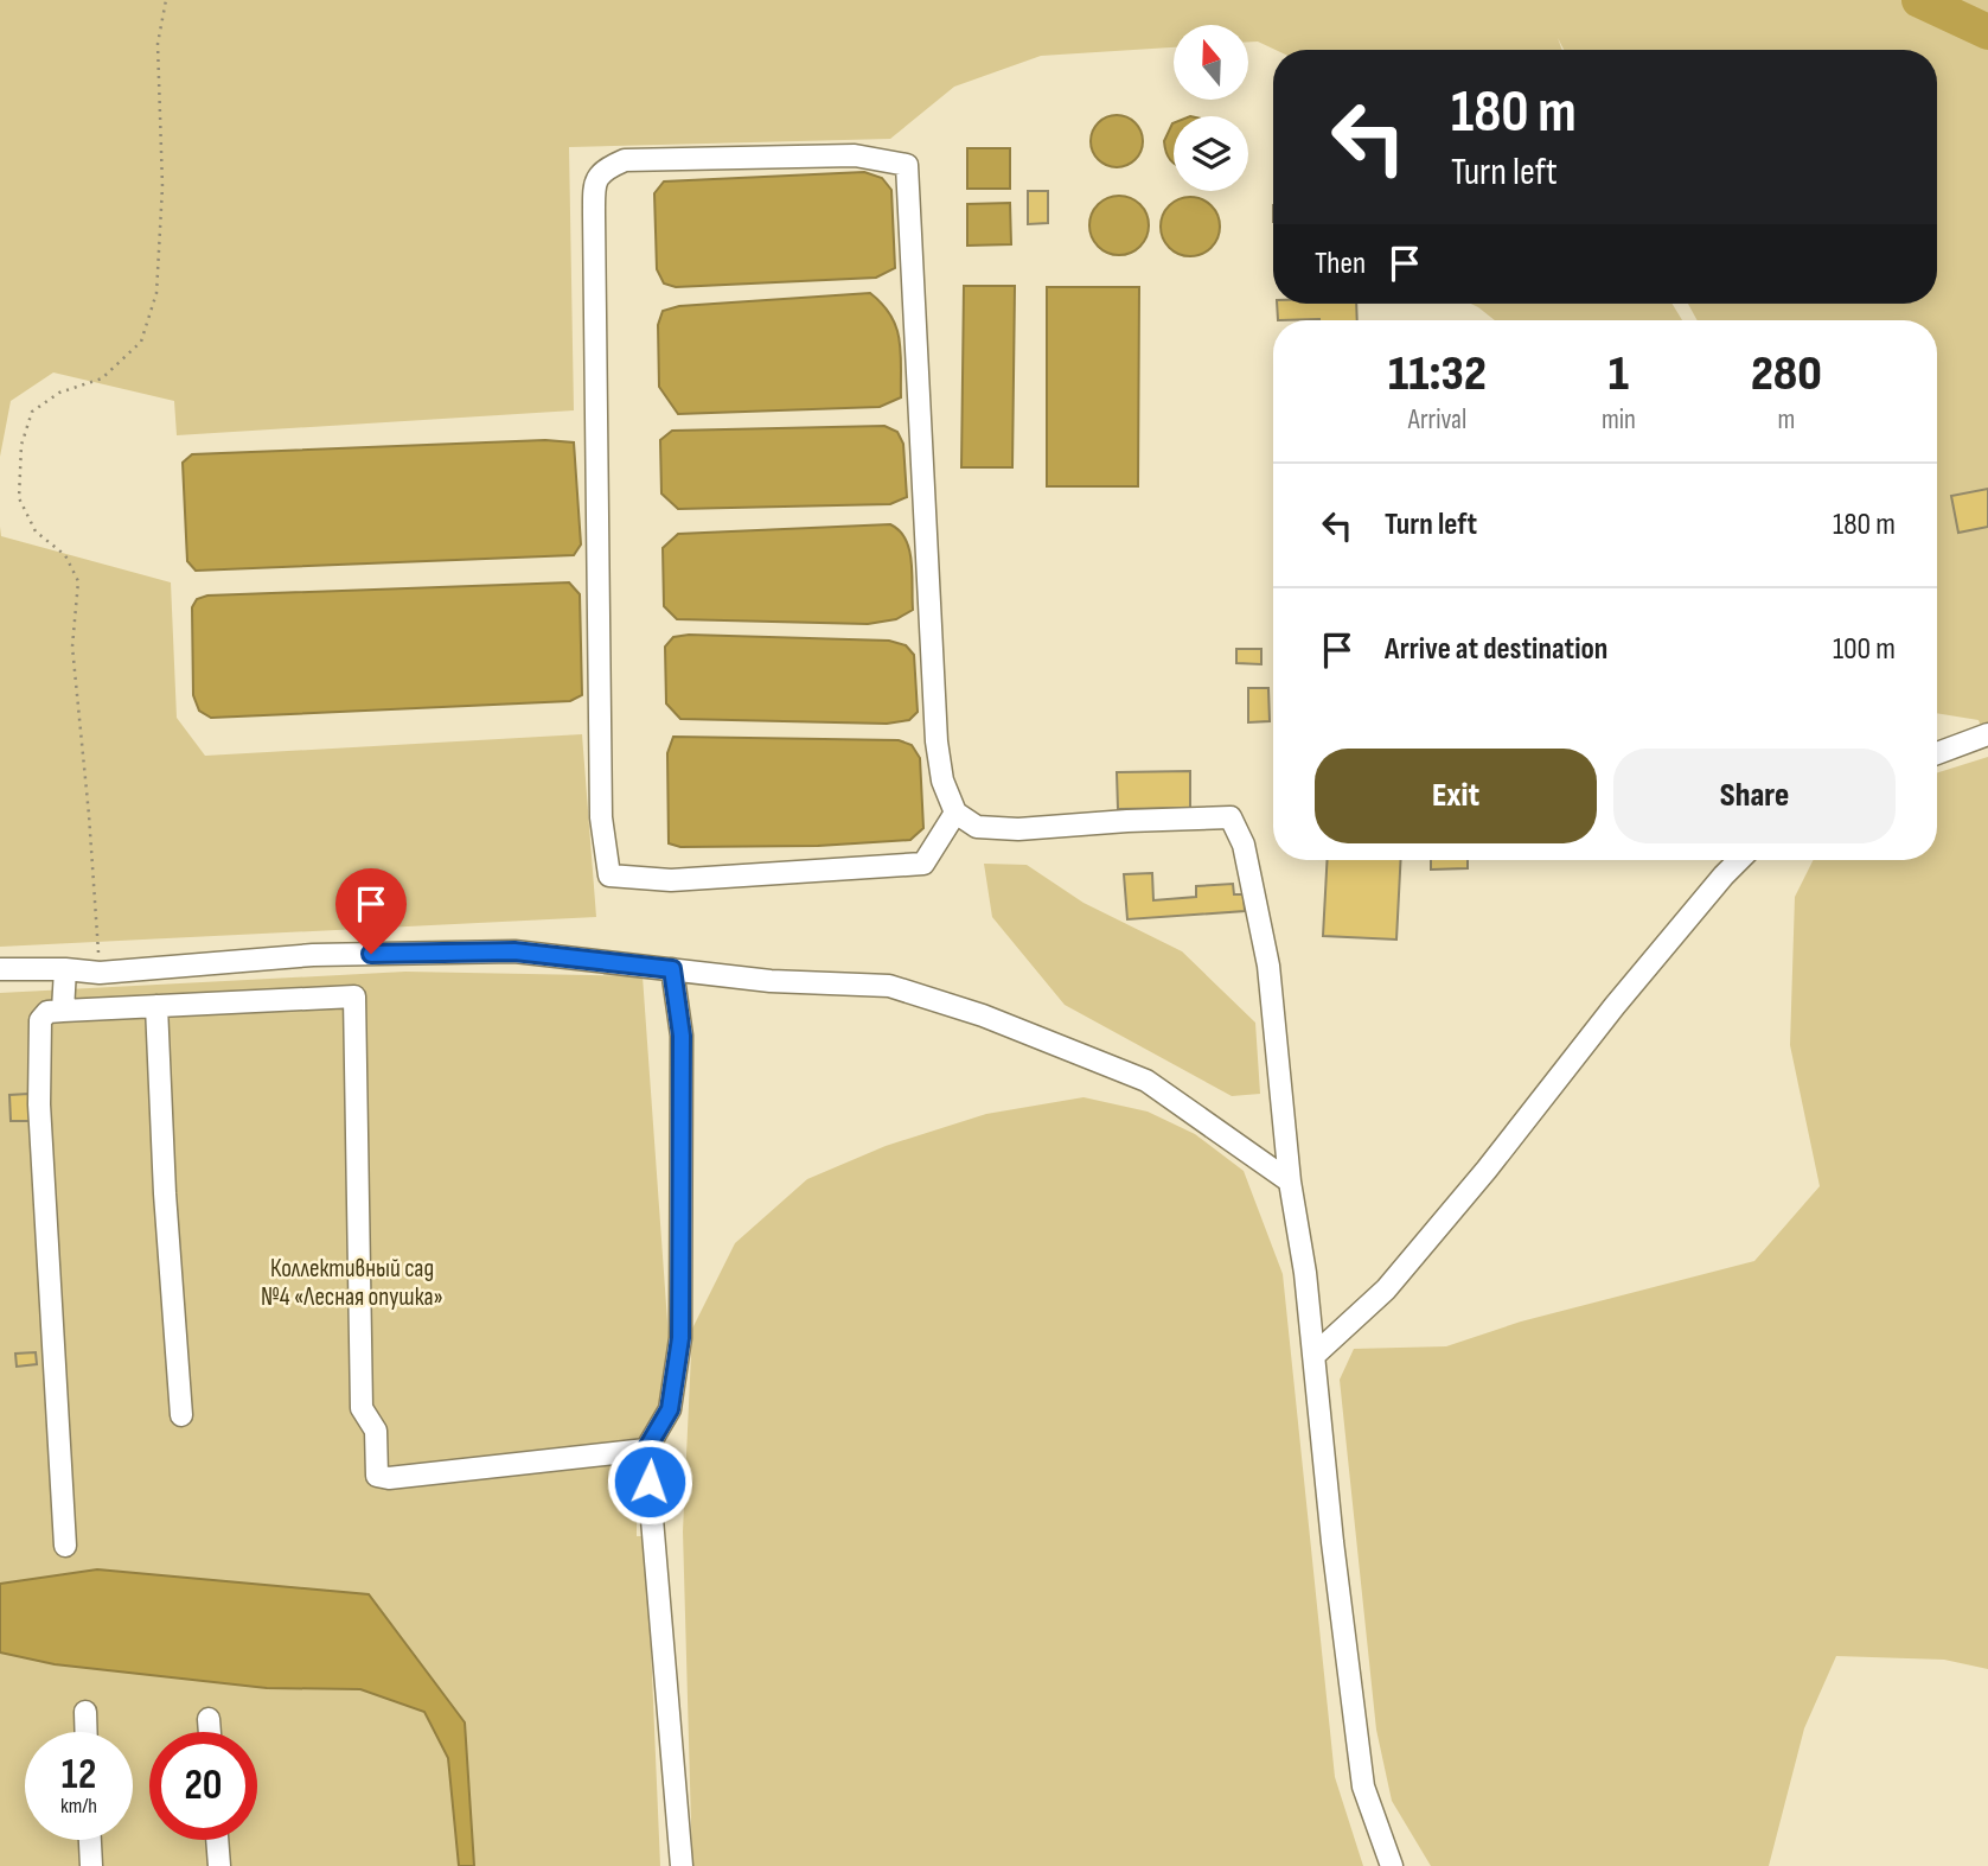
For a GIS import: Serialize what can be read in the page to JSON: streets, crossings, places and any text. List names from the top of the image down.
{
  "parks": ["Коллективный сад №4 «Лесная опушка»"],
  "north": "top",
  "page": {
    "turn": ["180 m", "Turn left"],
    "then": "Then",
    "eta": [
      "11:32",
      "Arrival",
      "1",
      "min",
      "280",
      "m"
    ],
    "list": [
      {
        "name": "Turn left",
        "value": "180 m"
      },
      {
        "name": "Arrive at destination",
        "value": "100 m"
      }
    ],
    "buttons": ["Exit", "Share"],
    "speed": "12 km/h",
    "limit": "20"
  }
}
